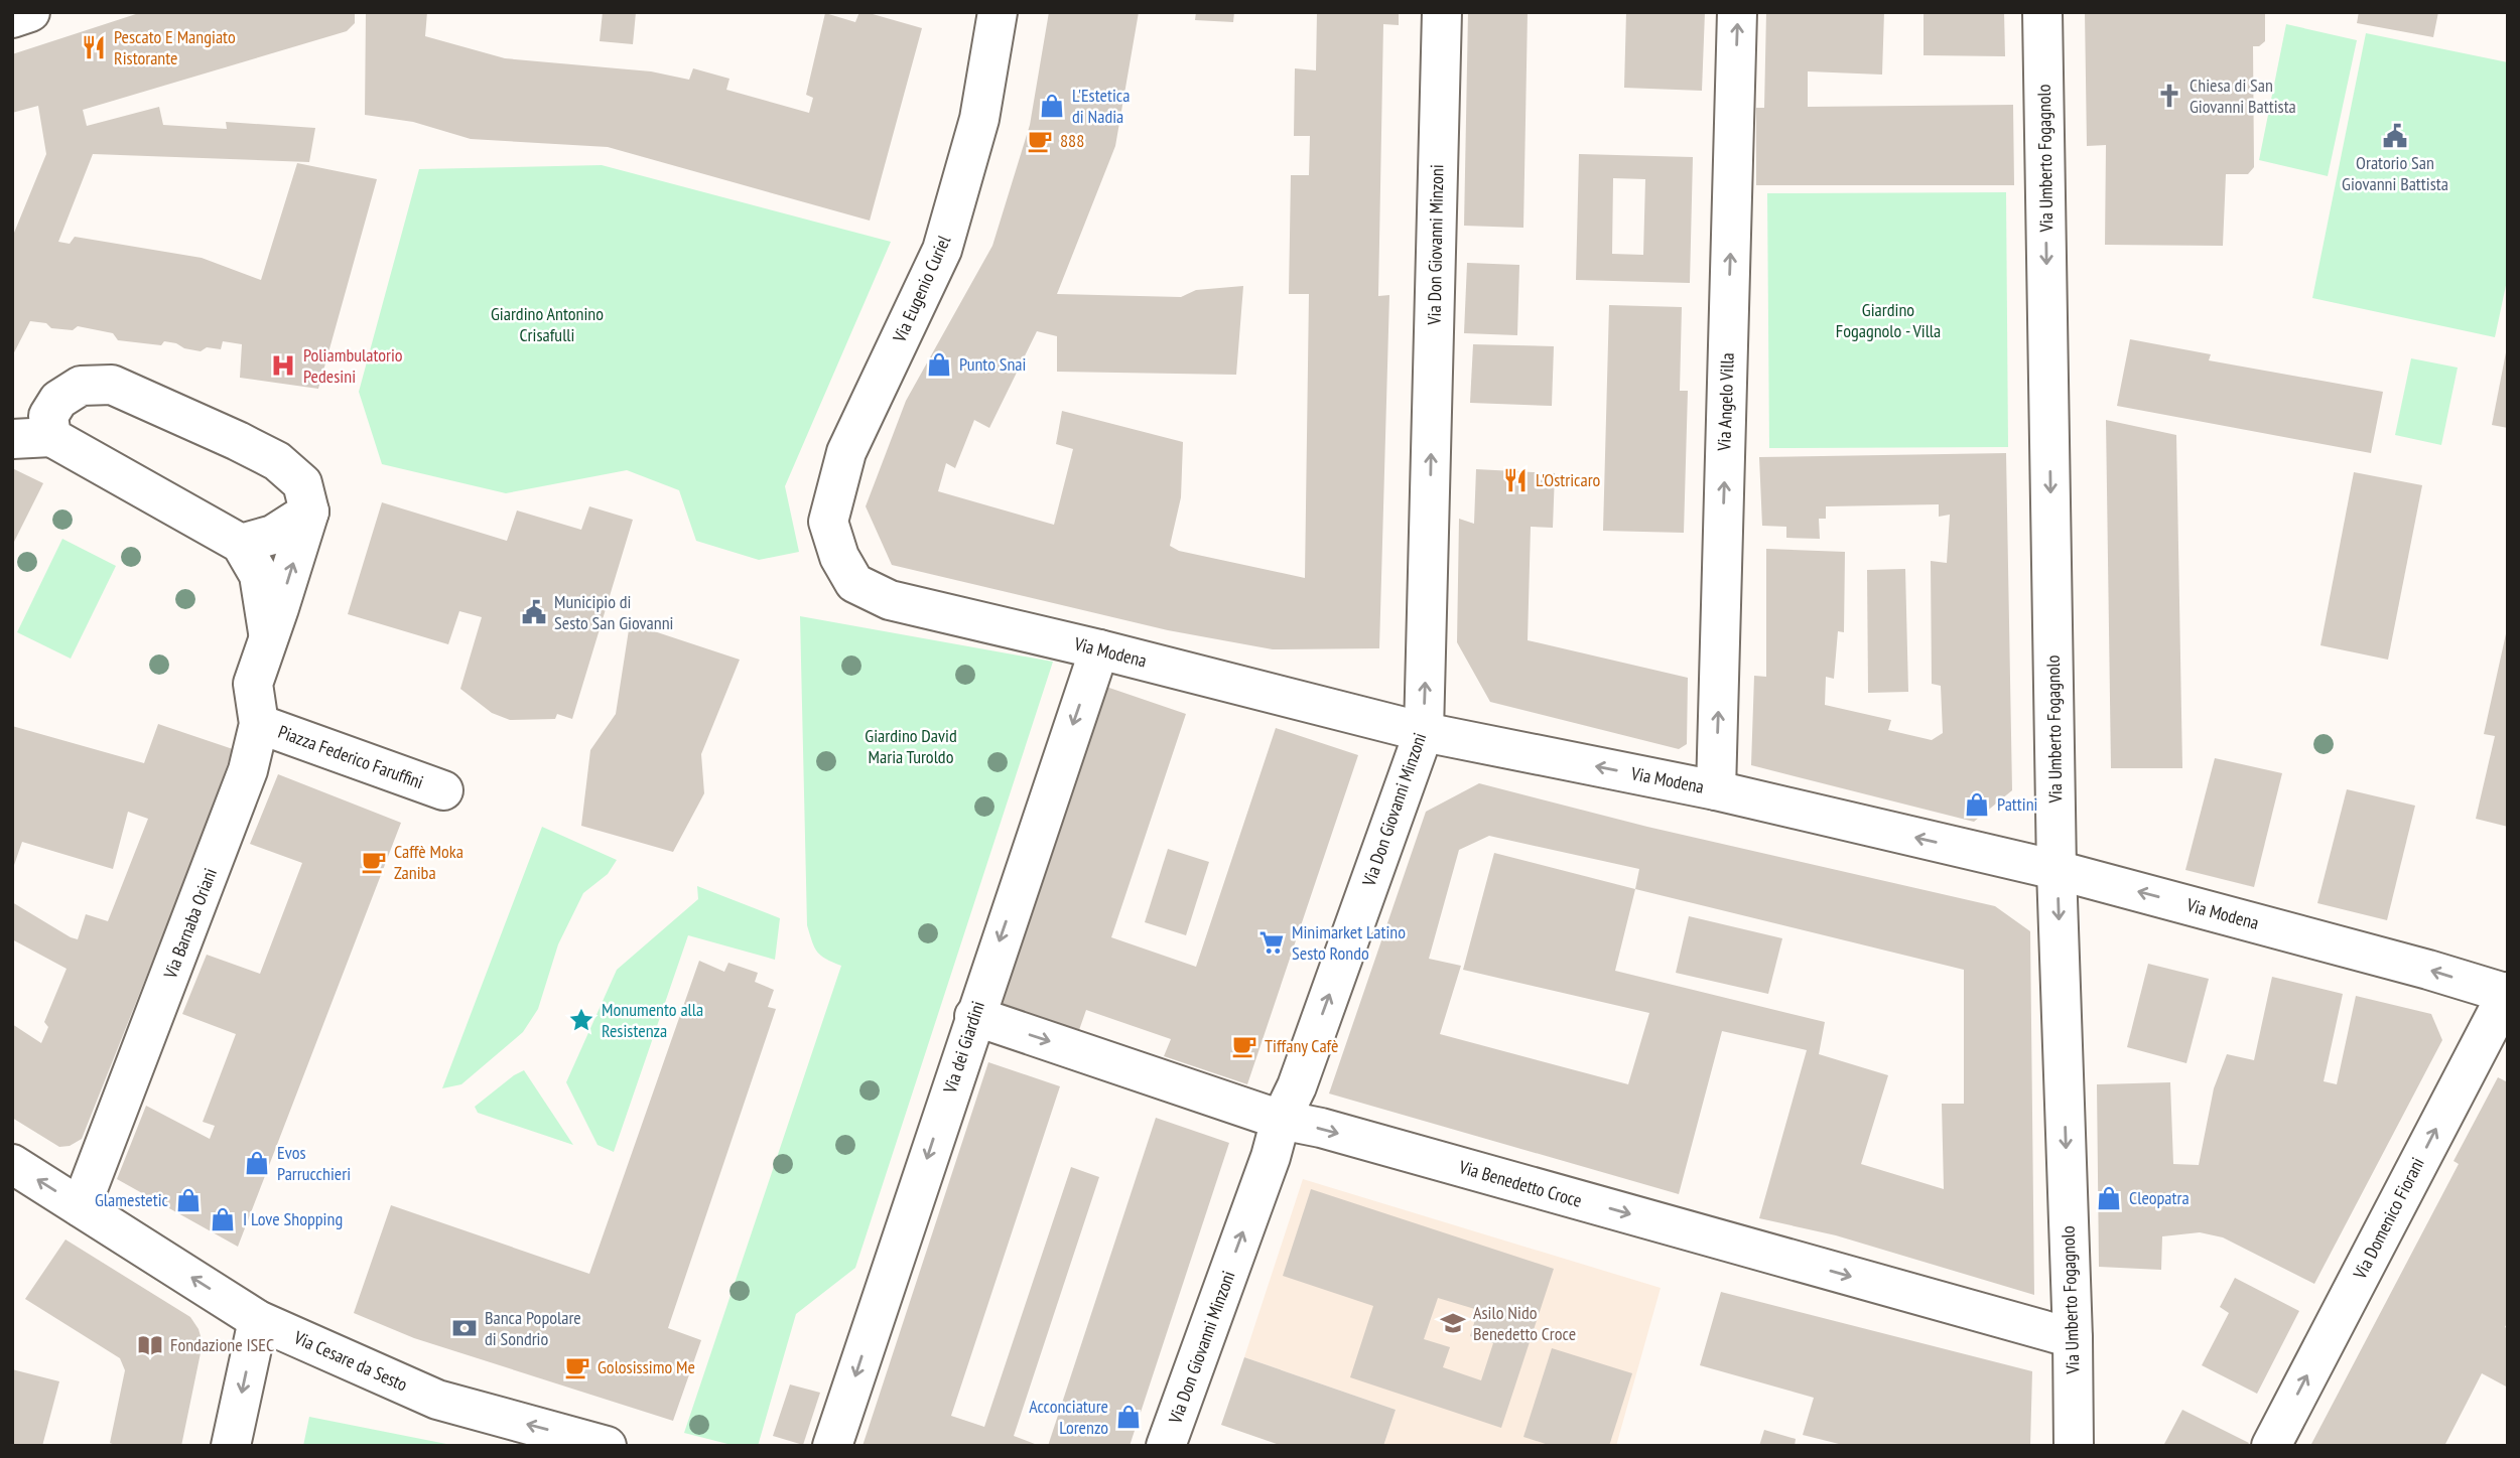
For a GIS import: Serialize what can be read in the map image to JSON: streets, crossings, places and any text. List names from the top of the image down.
{
  "streets": {
    "street": [
      "Via Umberto Fogagnolo",
      "Via Don Giovanni Minzoni",
      "Via Eugenio Curiel",
      "Via Angelo Villa",
      "Via Modena",
      "Piazza Federico Faruffini",
      "Via Barnaba Oriani",
      "Via dei Giardini",
      "Via Benedetto Croce",
      "Via Domenico Fiorani",
      "Via Cesare da Sesto"
    ]
  },
  "crossings": [
    ["Via Umberto Fogagnolo", "Via Modena"],
    ["Via Umberto Fogagnolo", "Via Benedetto Croce"],
    ["Via Don Giovanni Minzoni", "Via Modena"],
    ["Via Don Giovanni Minzoni", "Via Benedetto Croce"],
    ["Via Eugenio Curiel", "Via Modena"],
    ["Via Angelo Villa", "Via Modena"],
    ["Via Modena", "Via dei Giardini"],
    ["Via Modena", "Via Domenico Fiorani"],
    ["Piazza Federico Faruffini", "Via Barnaba Oriani"],
    ["Via Barnaba Oriani", "Via Cesare da Sesto"],
    ["Via dei Giardini", "Via Benedetto Croce"]
  ],
  "one_way": [
    "Via Umberto Fogagnolo",
    "Via Don Giovanni Minzoni",
    "Via Angelo Villa",
    "Via Modena",
    "Via dei Giardini",
    "Via Benedetto Croce",
    "Via Domenico Fiorani",
    "Via Cesare da Sesto"
  ],
  "parks": ["Giardino Fogagnolo - Villa", "Giardino Antonino Crisafulli", "Giardino David Maria Turoldo"],
  "places": {
    "restaurant": ["Pescato E Mangiato Ristorante", "L'Ostricaro"],
    "church": ["Chiesa di San Giovanni Battista"],
    "shop": [
      "L'Estetica di Nadia",
      "Punto Snai",
      "Pattini",
      "Evos Parrucchieri",
      "Cleopatra",
      "Glamestetic",
      "I Love Shopping",
      "Acconciature Lorenzo"
    ],
    "public building": ["Oratorio San Giovanni Battista", "Municipio di Sesto San Giovanni"],
    "cafe": [
      "888",
      "Caffè Moka Zaniba",
      "Tiffany Cafè",
      "Golosissimo Me"
    ],
    "hospital": ["Poliambulatorio Pedesini"],
    "supermarket": ["Minimarket Latino Sesto Rondo"],
    "place": ["Monumento alla Resistenza"],
    "school or university": ["Asilo Nido Benedetto Croce"],
    "bank": ["Banca Popolare di Sondrio"],
    "library": ["Fondazione ISEC"]
  }
}
